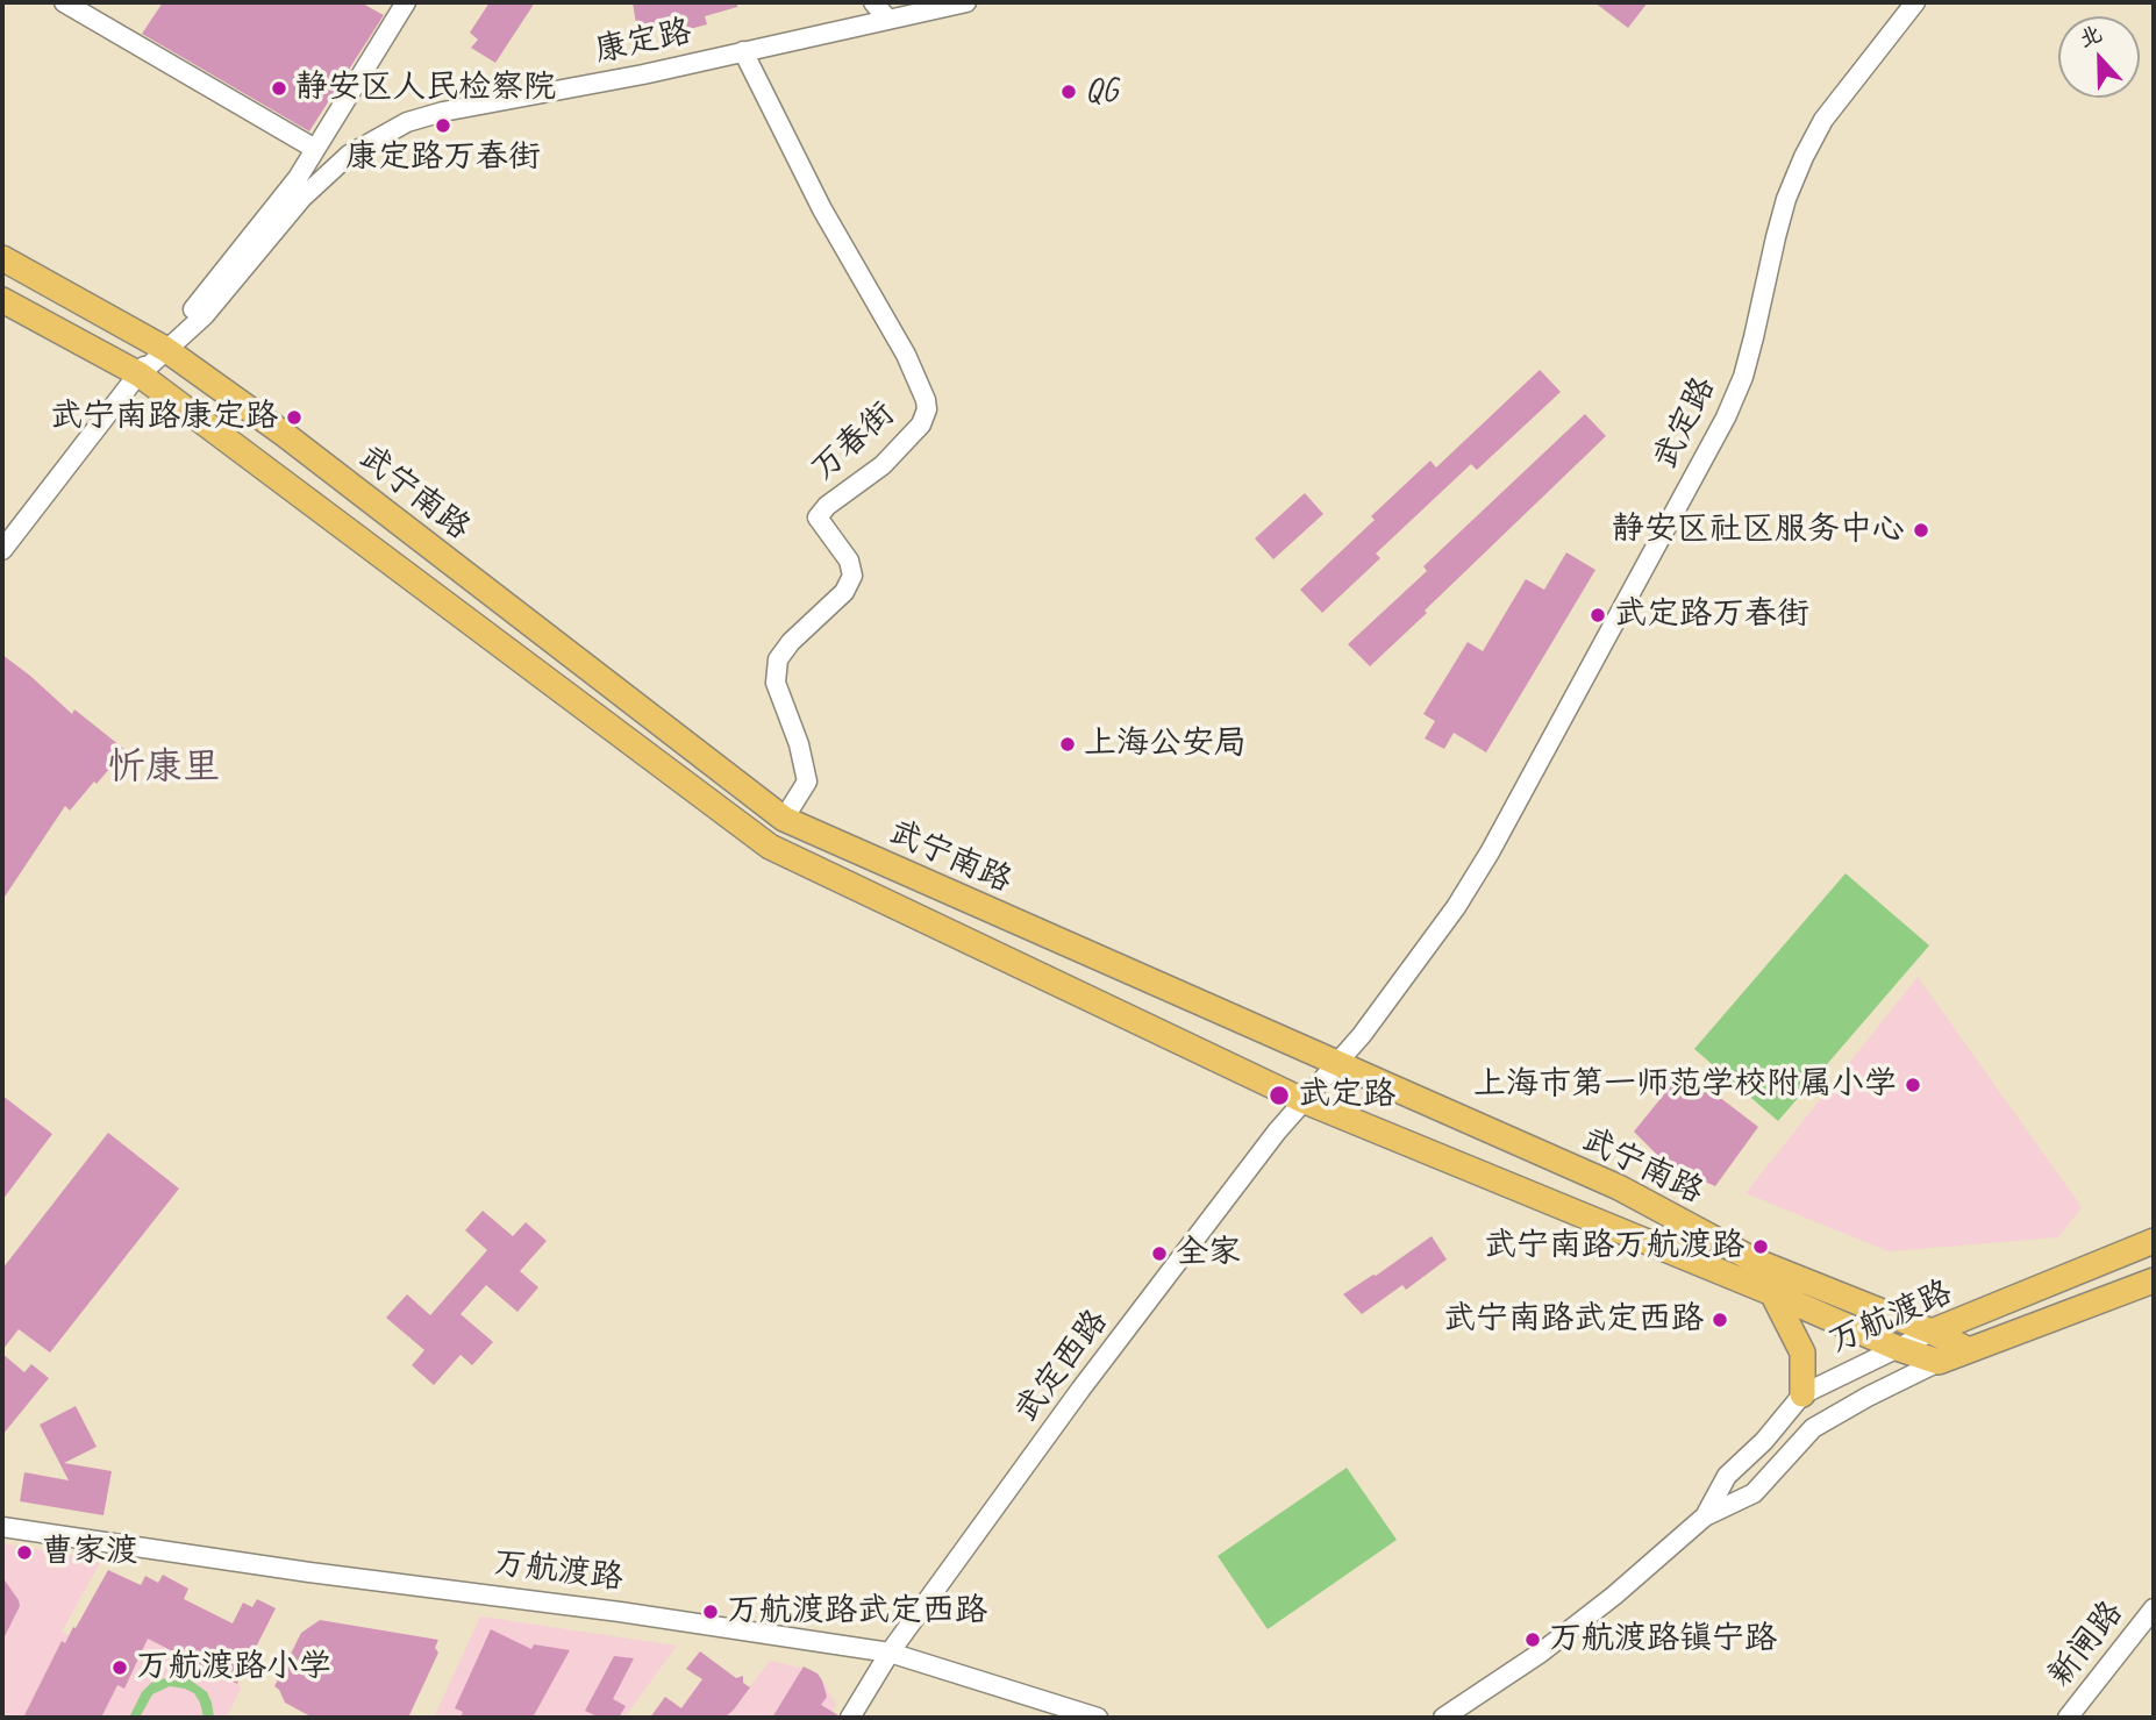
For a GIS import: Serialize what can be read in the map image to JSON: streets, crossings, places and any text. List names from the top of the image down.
{
  "streets": {
    "main road": ["武宁南路", "万航渡路"],
    "street": [
      "康定路",
      "武定路",
      "万春街",
      "武定西路",
      "新闸路"
    ]
  },
  "crossings": [
    ["康定路", "万春街"],
    ["康定路", "武宁南路"],
    ["武定路", "武宁南路"],
    ["武定路", "武定西路"],
    ["万春街", "武宁南路"],
    ["武宁南路", "万航渡路"],
    ["武宁南路", "武定西路"],
    ["万航渡路", "武定西路"]
  ],
  "districts": ["忻康里"],
  "places": [
    "静安区人民检察院",
    "QG",
    "康定路万春街",
    "武宁南路康定路",
    "静安区社区服务中心",
    "武定路万春街",
    "上海公安局",
    "上海市第一师范学校附属小学",
    "武定路",
    "武宁南路万航渡路",
    "全家",
    "武宁南路武定西路",
    "曹家渡",
    "万航渡路武定西路",
    "万航渡路镇宁路",
    "万航渡路小学"
  ],
  "north": "top"
}
